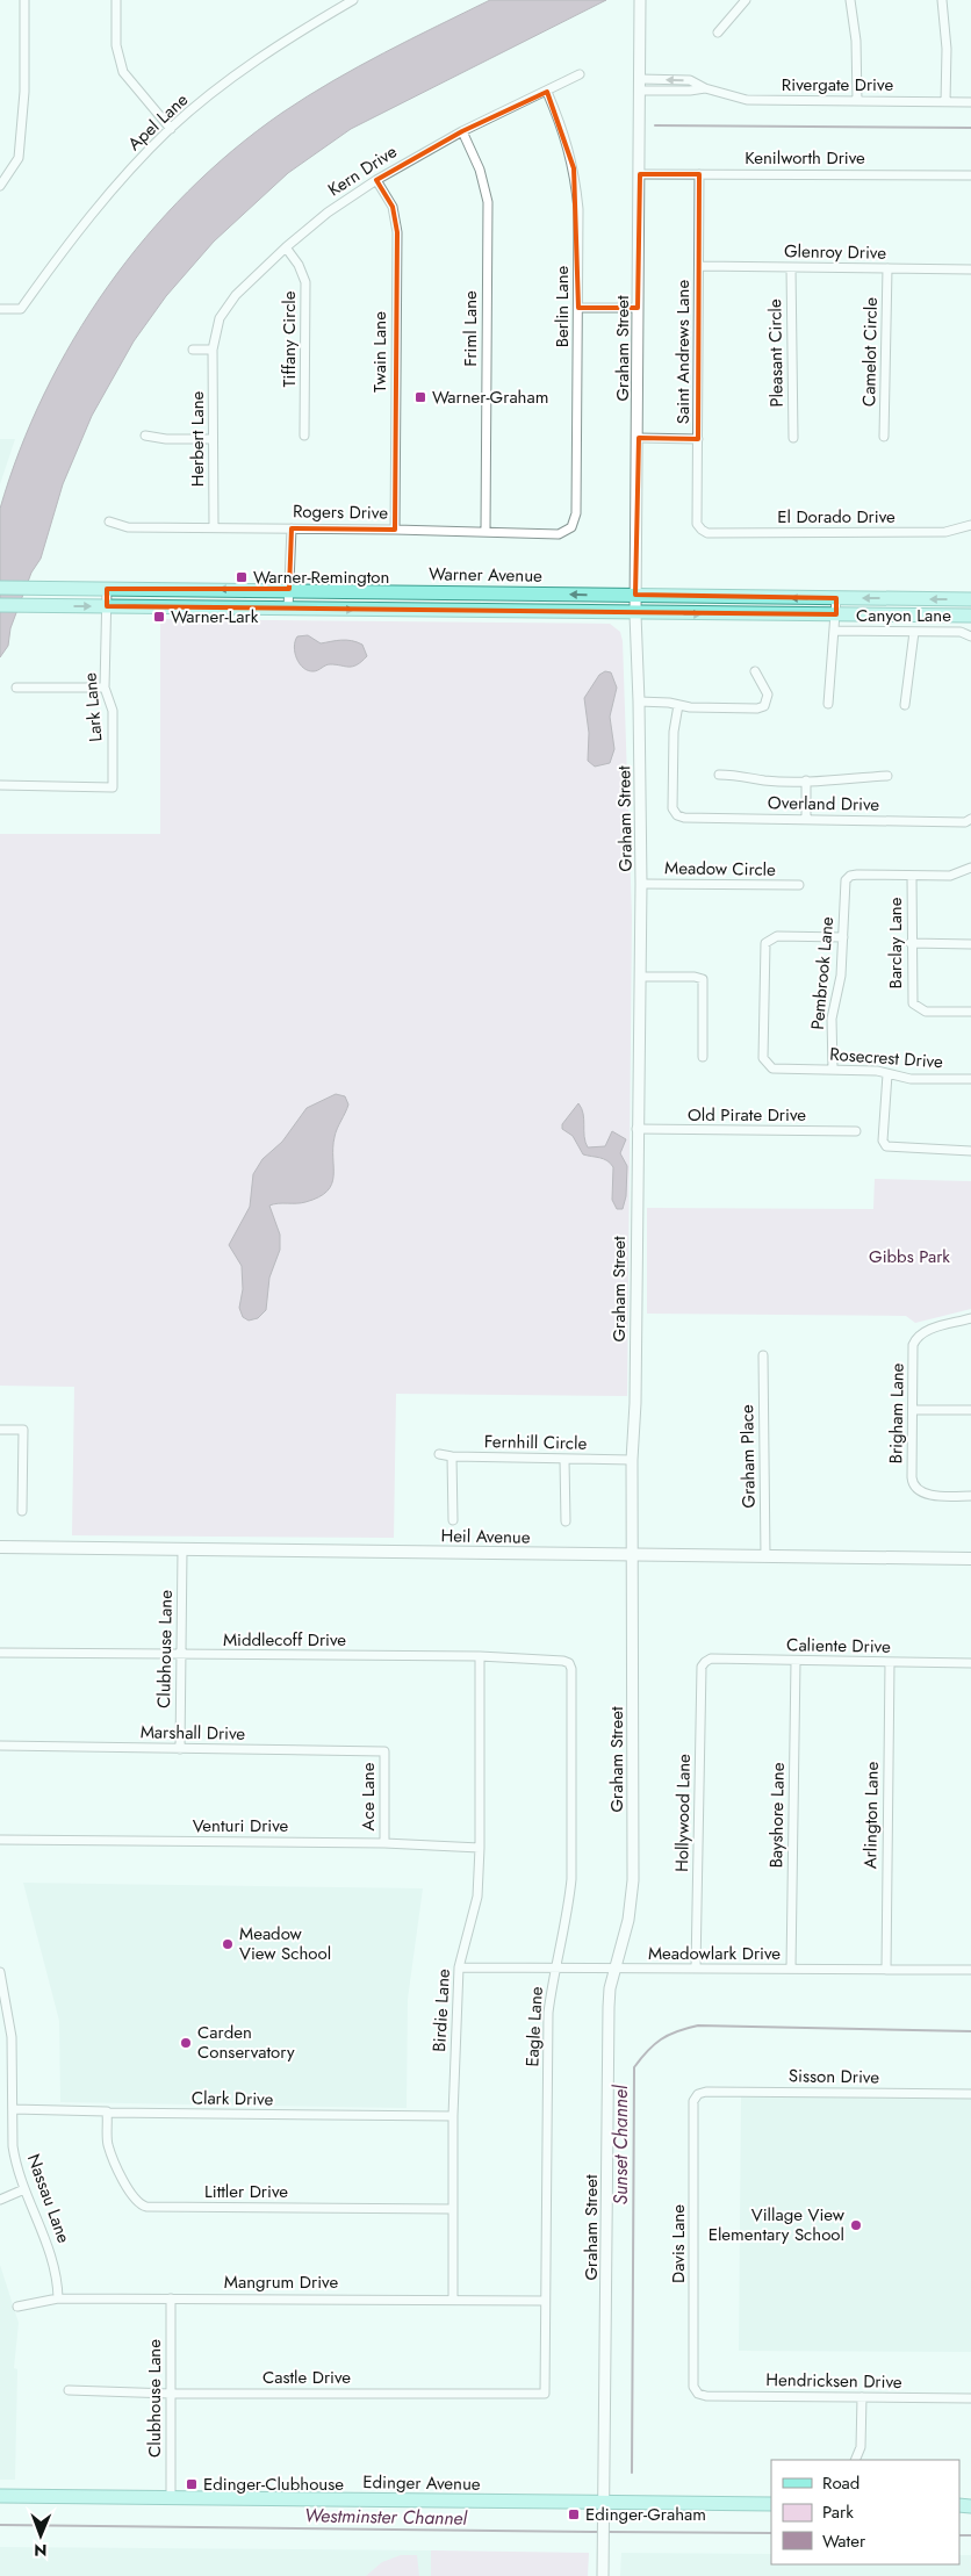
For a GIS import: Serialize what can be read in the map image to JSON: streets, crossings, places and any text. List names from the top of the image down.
{
  "streets": {
    "main road": ["Warner Avenue", "Heil Avenue", "Edinger Avenue"],
    "street": [
      "Rivergate Drive",
      "Apel Lane",
      "Kenilworth Drive",
      "Kern Drive",
      "Glenroy Drive",
      "Berlin Lane",
      "Friml Lane",
      "Tiffany Circle",
      "Graham Street",
      "Twain Lane",
      "Saint Andrews Lane",
      "Camelot Circle",
      "Pleasant Circle",
      "Herbert Lane",
      "Rogers Drive",
      "El Dorado Drive",
      "Canyon Lane",
      "Lark Lane",
      "Overland Drive",
      "Meadow Circle",
      "Barclay Lane",
      "Pembrook Lane",
      "Rosecrest Drive",
      "Old Pirate Drive",
      "Brigham Lane",
      "Fernhill Circle",
      "Graham Place",
      "Middlecoff Drive",
      "Caliente Drive",
      "Clubhouse Lane",
      "Marshall Drive",
      "Ace Lane",
      "Hollywood Lane",
      "Bayshore Lane",
      "Arlington Lane",
      "Venturi Drive",
      "Meadowlark Drive",
      "Birdie Lane",
      "Eagle Lane",
      "Sisson Drive",
      "Clark Drive",
      "Littler Drive",
      "Nassau Lane",
      "Davis Lane",
      "Mangrum Drive",
      "Castle Drive",
      "Hendricksen Drive"
    ]
  },
  "crossings": [
    ["Rivergate Drive", "Graham Street"],
    ["Kenilworth Drive", "Graham Street"],
    ["Kenilworth Drive", "Saint Andrews Lane"],
    ["Kern Drive", "Berlin Lane"],
    ["Kern Drive", "Friml Lane"],
    ["Kern Drive", "Tiffany Circle"],
    ["Kern Drive", "Twain Lane"],
    ["Kern Drive", "Herbert Lane"],
    ["Glenroy Drive", "Saint Andrews Lane"],
    ["Glenroy Drive", "Camelot Circle"],
    ["Glenroy Drive", "Pleasant Circle"],
    ["Berlin Lane", "Rogers Drive"],
    ["Friml Lane", "Rogers Drive"],
    ["Graham Street", "Warner Avenue"],
    ["Graham Street", "Meadow Circle"],
    ["Graham Street", "Old Pirate Drive"],
    ["Graham Street", "Fernhill Circle"],
    ["Graham Street", "Heil Avenue"],
    ["Graham Street", "Meadowlark Drive"],
    ["Graham Street", "Edinger Avenue"],
    ["Twain Lane", "Rogers Drive"],
    ["Saint Andrews Lane", "El Dorado Drive"],
    ["Herbert Lane", "Rogers Drive"],
    ["Warner Avenue", "Lark Lane"],
    ["Barclay Lane", "Pembrook Lane"],
    ["Pembrook Lane", "Rosecrest Drive"],
    ["Graham Place", "Heil Avenue"],
    ["Heil Avenue", "Clubhouse Lane"],
    ["Middlecoff Drive", "Clubhouse Lane"],
    ["Middlecoff Drive", "Birdie Lane"],
    ["Middlecoff Drive", "Eagle Lane"],
    ["Caliente Drive", "Hollywood Lane"],
    ["Caliente Drive", "Bayshore Lane"],
    ["Caliente Drive", "Arlington Lane"],
    ["Clubhouse Lane", "Marshall Drive"],
    ["Clubhouse Lane", "Mangrum Drive"],
    ["Clubhouse Lane", "Castle Drive"],
    ["Clubhouse Lane", "Edinger Avenue"],
    ["Marshall Drive", "Ace Lane"],
    ["Ace Lane", "Venturi Drive"],
    ["Hollywood Lane", "Meadowlark Drive"],
    ["Bayshore Lane", "Meadowlark Drive"],
    ["Arlington Lane", "Meadowlark Drive"],
    ["Venturi Drive", "Birdie Lane"],
    ["Meadowlark Drive", "Birdie Lane"],
    ["Meadowlark Drive", "Eagle Lane"],
    ["Birdie Lane", "Clark Drive"],
    ["Birdie Lane", "Littler Drive"],
    ["Birdie Lane", "Mangrum Drive"],
    ["Eagle Lane", "Mangrum Drive"],
    ["Eagle Lane", "Castle Drive"],
    ["Sisson Drive", "Davis Lane"],
    ["Clark Drive", "Littler Drive"],
    ["Clark Drive", "Nassau Lane"],
    ["Nassau Lane", "Mangrum Drive"],
    ["Davis Lane", "Hendricksen Drive"]
  ],
  "water": ["Sunset Channel", "Westminster Channel"],
  "parks": ["Gibbs Park"],
  "places": {
    "transit": [
      "Warner-Graham",
      "Warner-Remington",
      "Warner-Lark",
      "Edinger-Clubhouse",
      "Edinger-Graham"
    ],
    "other": ["Meadow View School", "Carden Conservatory", "Village View Elementary School"]
  },
  "legend": ["Road", "Park", "Water"],
  "north": "bottom"
}
